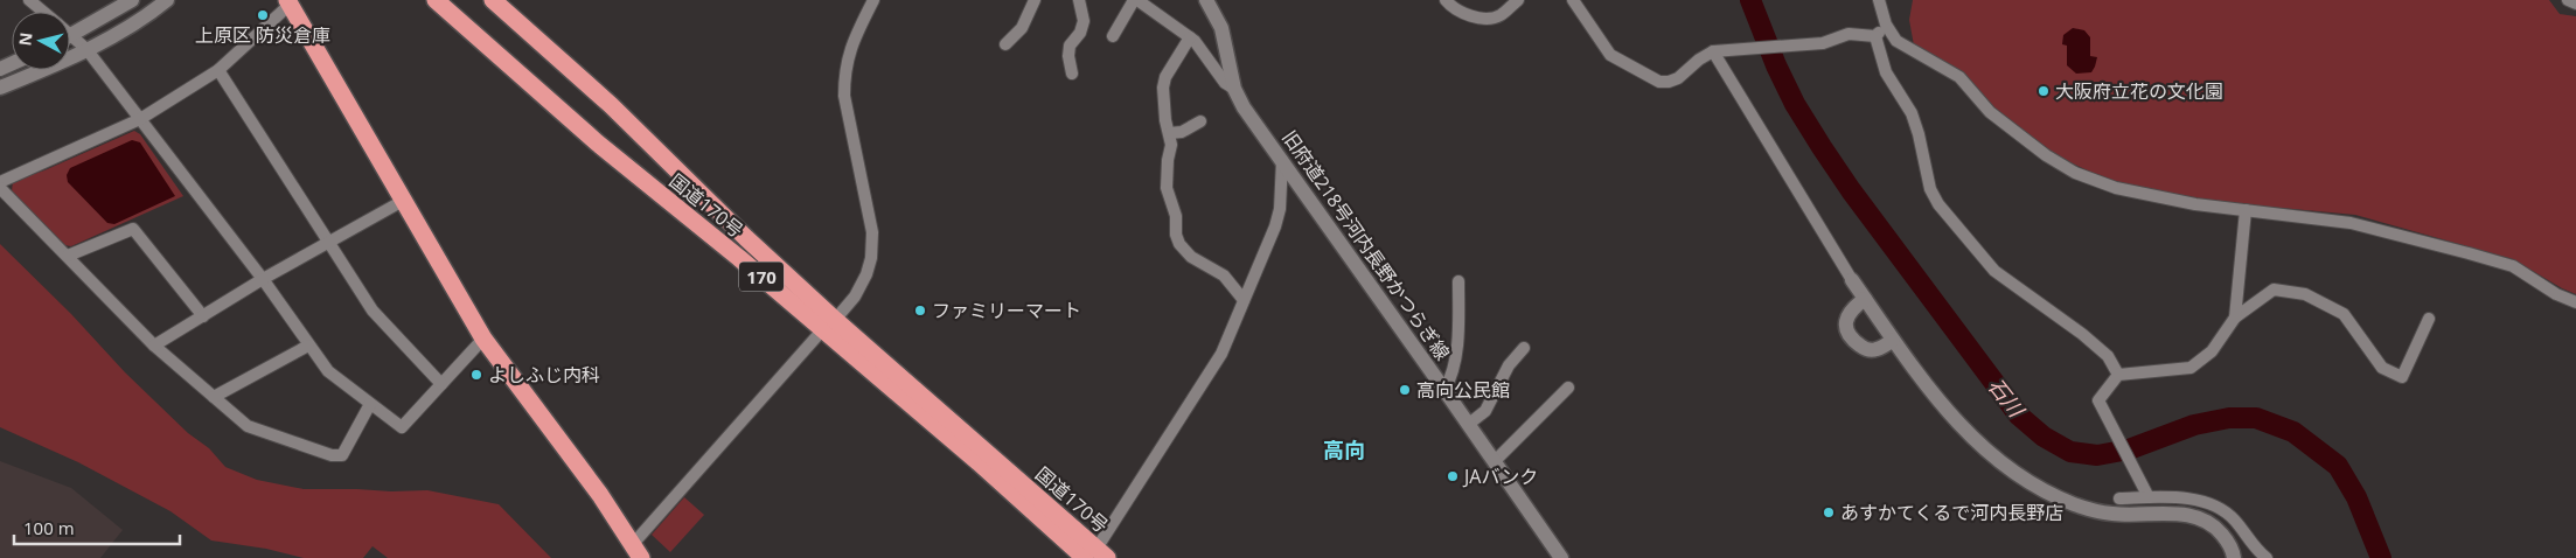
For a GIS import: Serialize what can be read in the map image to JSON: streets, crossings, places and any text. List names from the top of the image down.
{
  "streets": {
    "highway": ["国道170号", "170"],
    "street": ["旧府道218号河内長野かつらぎ線"]
  },
  "districts": ["高向"],
  "water": ["石川"],
  "places": [
    "上原区 防災倉庫",
    "大阪府立花の文化園",
    "ファミリーマート",
    "よしふじ内科",
    "高向公民館",
    "JAバンク",
    "あすかてくるで河内長野店"
  ],
  "scale_bar": "100 m",
  "north": "left"
}
